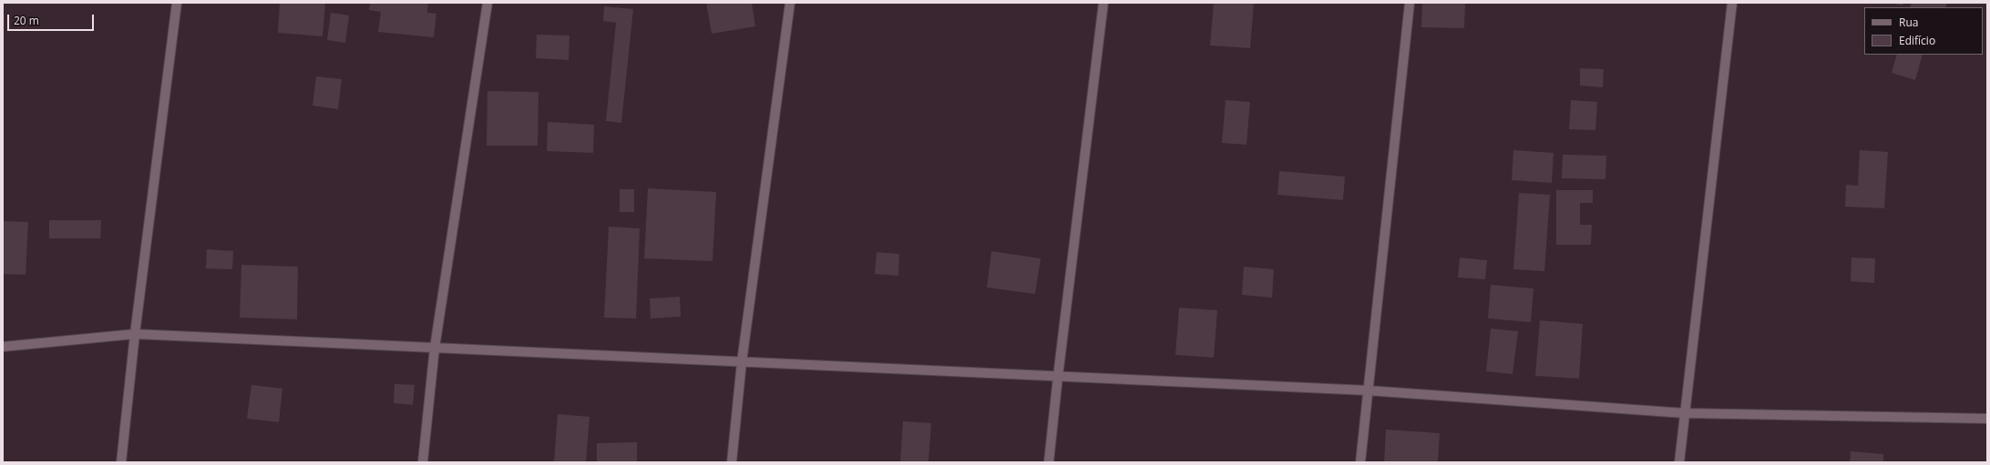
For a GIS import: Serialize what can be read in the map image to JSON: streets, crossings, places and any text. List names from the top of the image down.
{
  "legend": ["Rua", "Edifício"],
  "scale_bar": "20 m"
}
